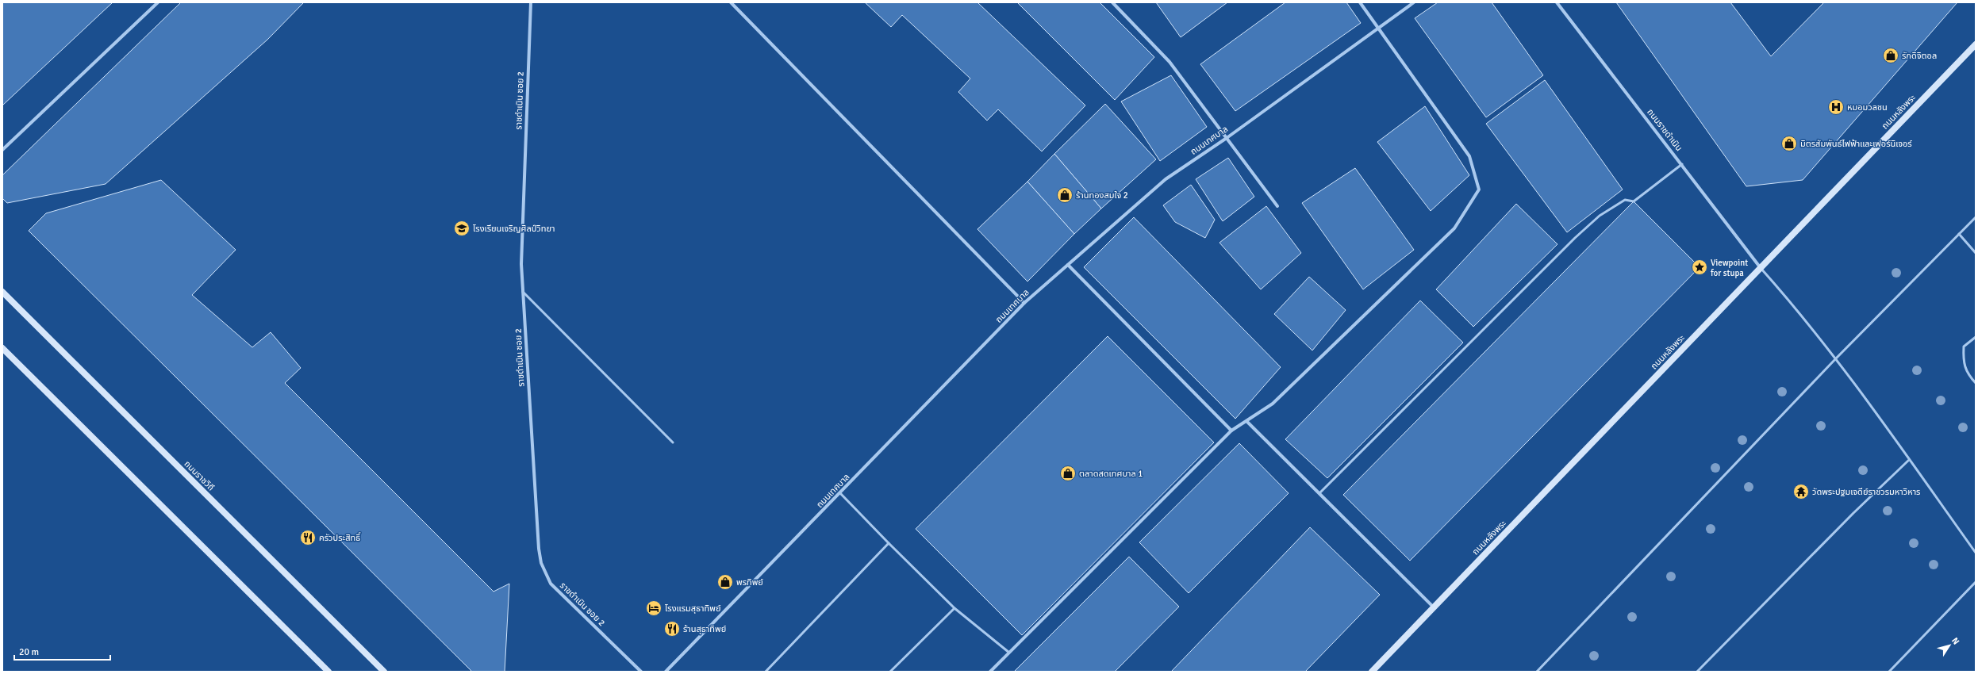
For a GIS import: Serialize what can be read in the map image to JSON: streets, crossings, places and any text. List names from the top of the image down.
{
  "streets": {
    "main road": ["ถนนหลังพระ", "ถนนราชวิถี"],
    "street": ["ราชดำเนิน ซอย 2", "ถนนราชดำเนิน", "ถนนเทศบาล"]
  },
  "crossings": [
    ["ถนนหลังพระ", "ถนนราชดำเนิน"]
  ],
  "places": {
    "shop": [
      "รักดิจิตอล",
      "มิตรสัมพันธ์ไฟฟ้าและเฟอร์นิเจอร์",
      "ร้านทองสมใจ 2",
      "ตลาดสดเทศบาล 1",
      "พรทิพย์"
    ],
    "hospital": ["หมอมวลชน"],
    "school or university": ["โรงเรียนเจริญศิลป์วิทยา"],
    "place": ["Viewpoint for stupa"],
    "temple": ["วัดพระปฐมเจดีย์ราชวรมหาวิหาร"],
    "restaurant": ["ครัวประสิทธิ์", "ร้านสุธาทิพย์"],
    "hotel": ["โรงแรมสุธาทิพย์"]
  },
  "scale_bar": "20 m",
  "north": "top right"
}
